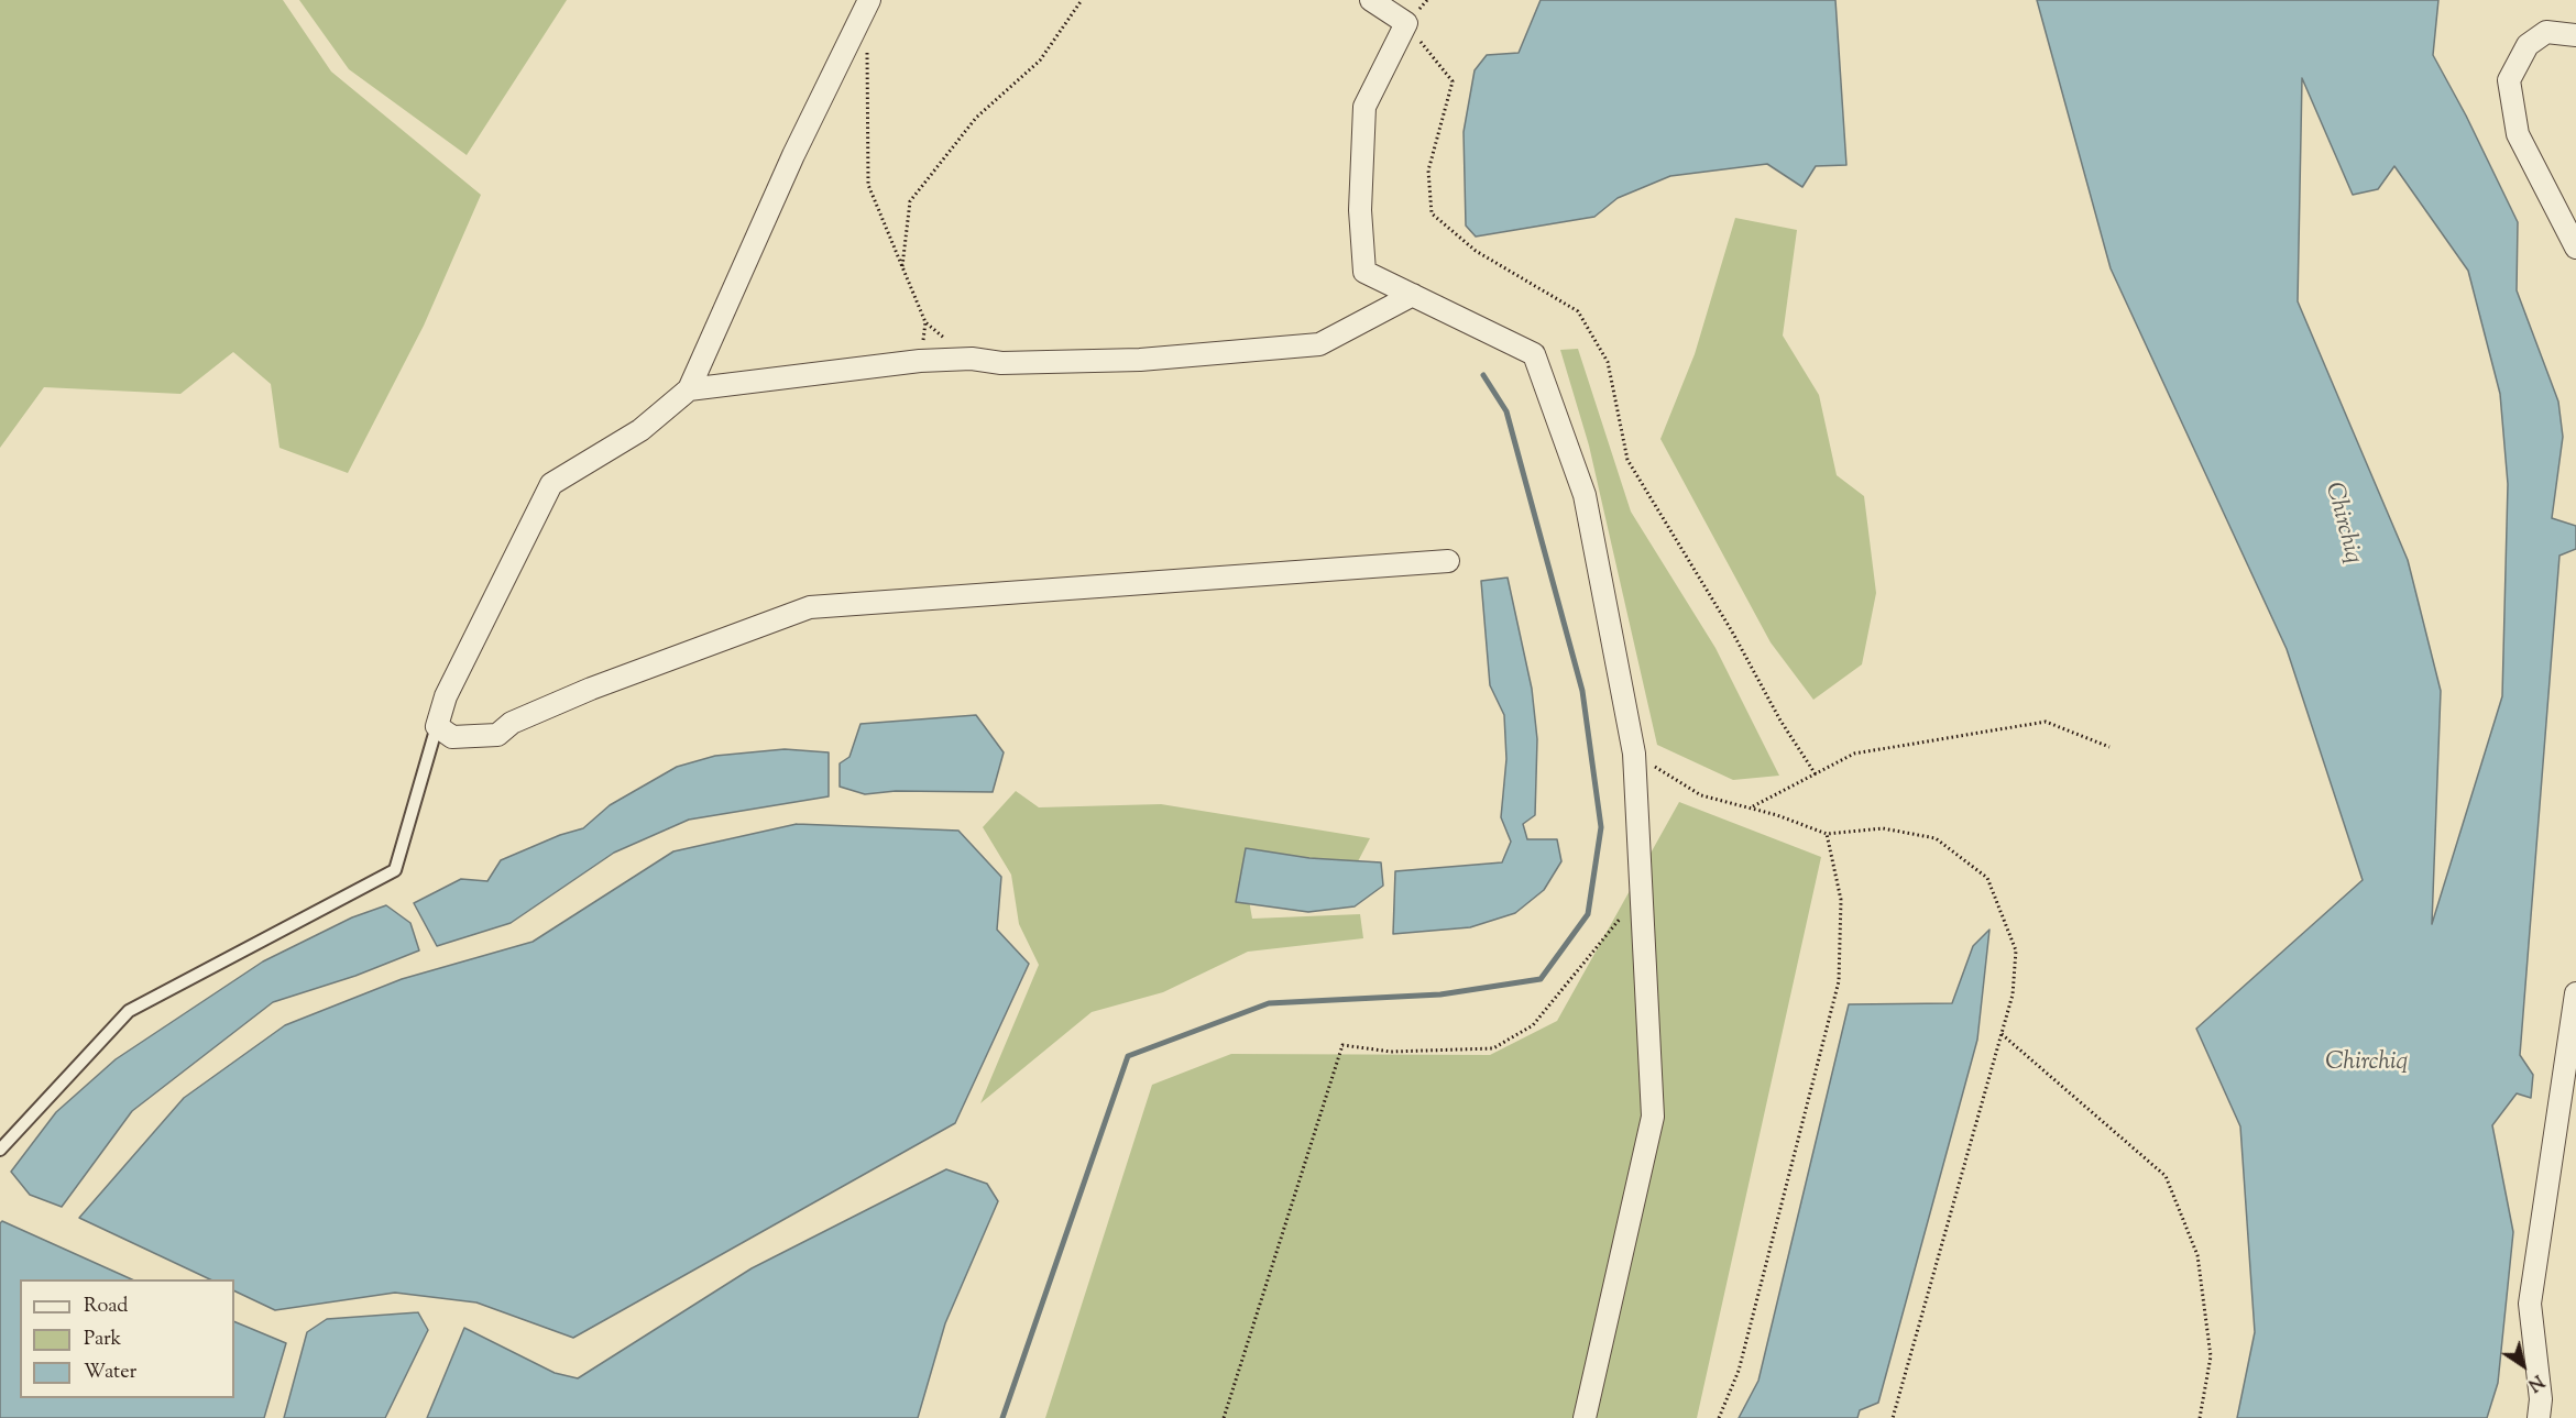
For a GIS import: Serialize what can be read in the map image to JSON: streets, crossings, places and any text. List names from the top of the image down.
{
  "water": ["Chirchiq"],
  "legend": ["Road", "Park", "Water"],
  "north": "bottom right"
}
